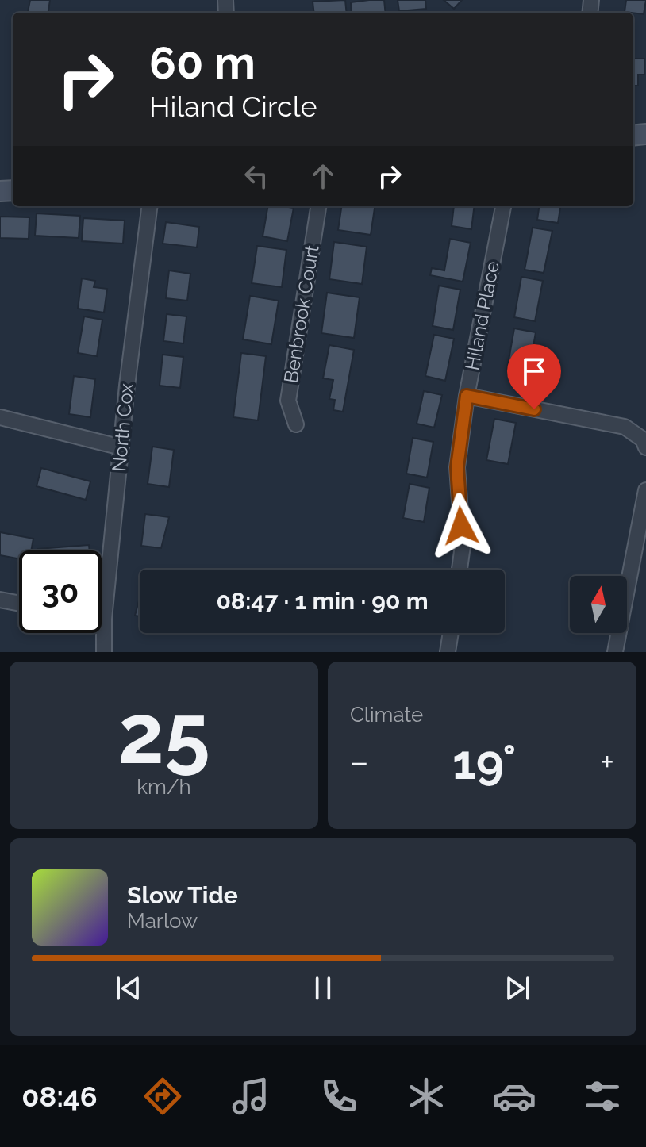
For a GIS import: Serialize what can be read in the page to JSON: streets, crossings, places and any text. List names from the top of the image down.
{
  "streets": {
    "street": ["Benbrook Court", "Hiland Place", "North Cox"]
  },
  "north": "top",
  "page": {
    "turn": ["60 m", "Hiland Circle"],
    "limit": "30",
    "trip": "08:47 · 1 min · 90 m",
    "tile": [
      ["25", "km/h"],
      "Climate"
    ],
    "heat": ["−", "19°", "+"],
    "song": ["Slow Tide", "Marlow"],
    "tabs": "08:46"
  }
}
